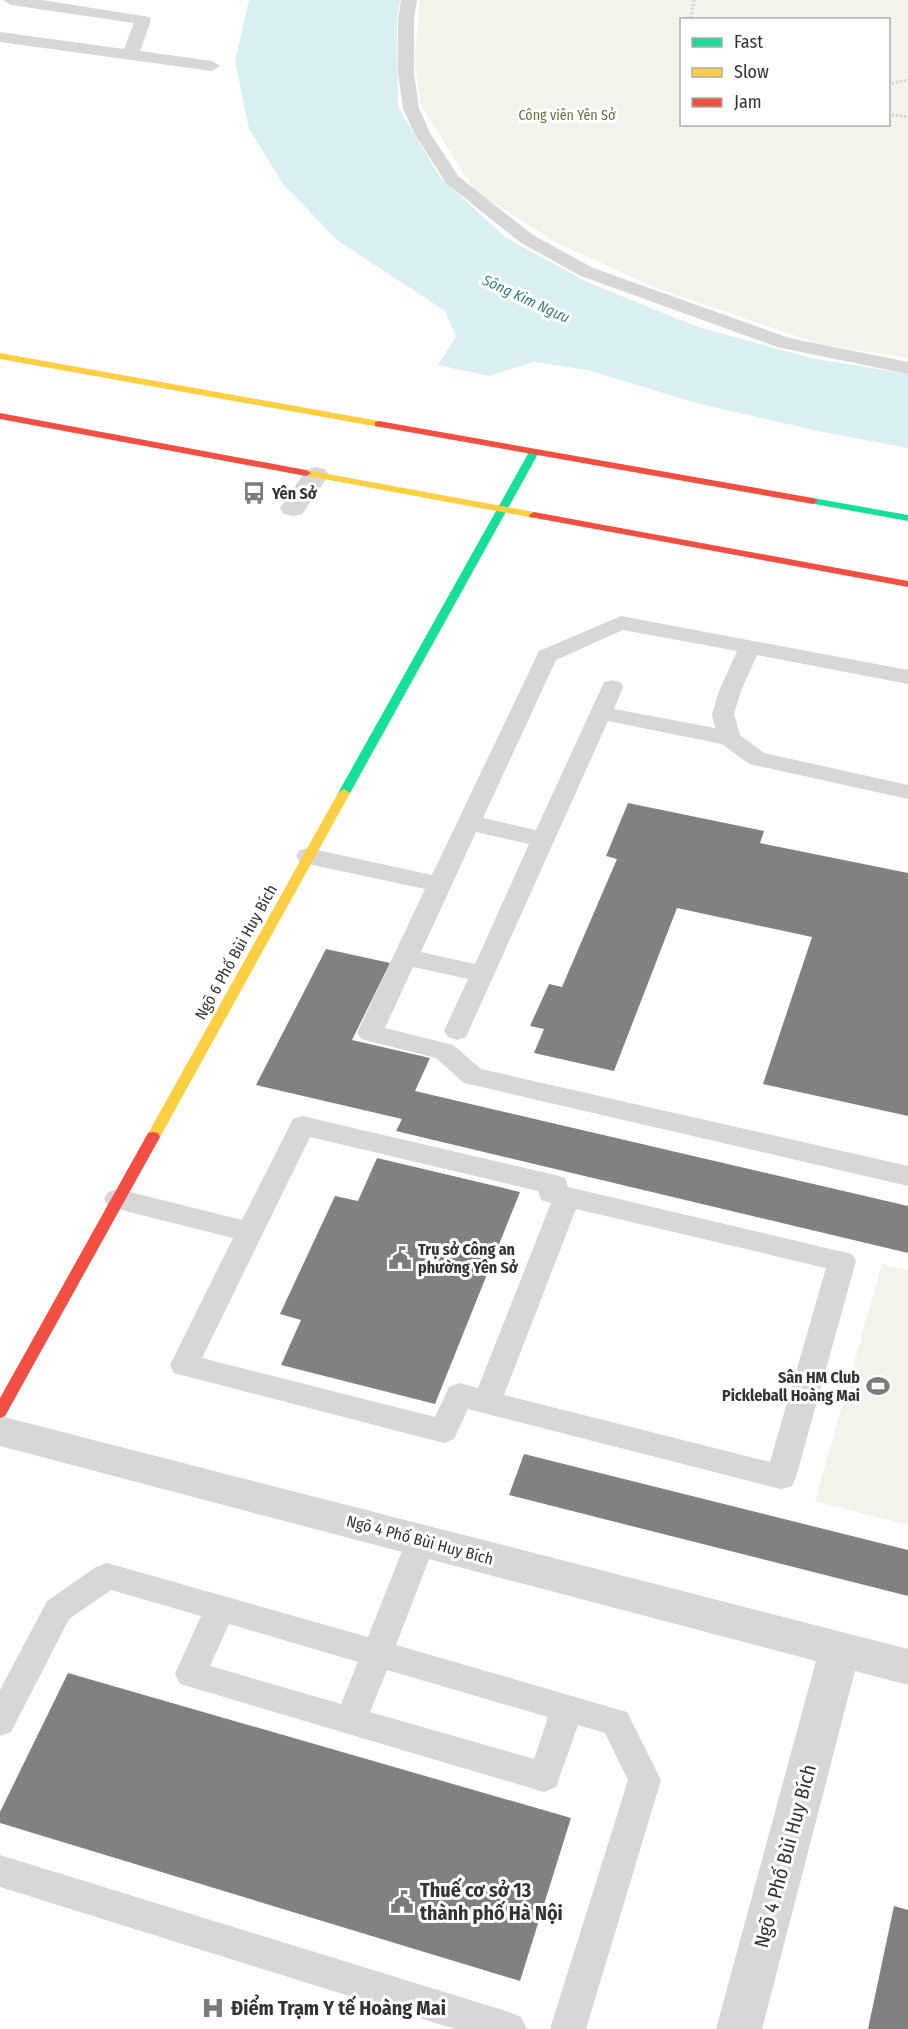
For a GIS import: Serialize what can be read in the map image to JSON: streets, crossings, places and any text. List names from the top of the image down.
{
  "streets": {
    "main road": ["Ngõ 6 Phố Bùi Huy Bích"],
    "street": ["Ngõ 4 Phố Bùi Huy Bích"]
  },
  "water": ["Sông Kim Ngưu"],
  "parks": ["Công viên Yên Sở"],
  "places": {
    "bus stop": ["Yên Sở"],
    "public building": ["Trụ sở Công an phường Yên Sở", "Thuế cơ sở 13 thành phố Hà Nội"],
    "sports": ["Sân HM Club Pickleball Hoàng Mai"],
    "hospital": ["Điểm Trạm Y tế Hoàng Mai"]
  },
  "legend": ["Fast", "Slow", "Jam"]
}
